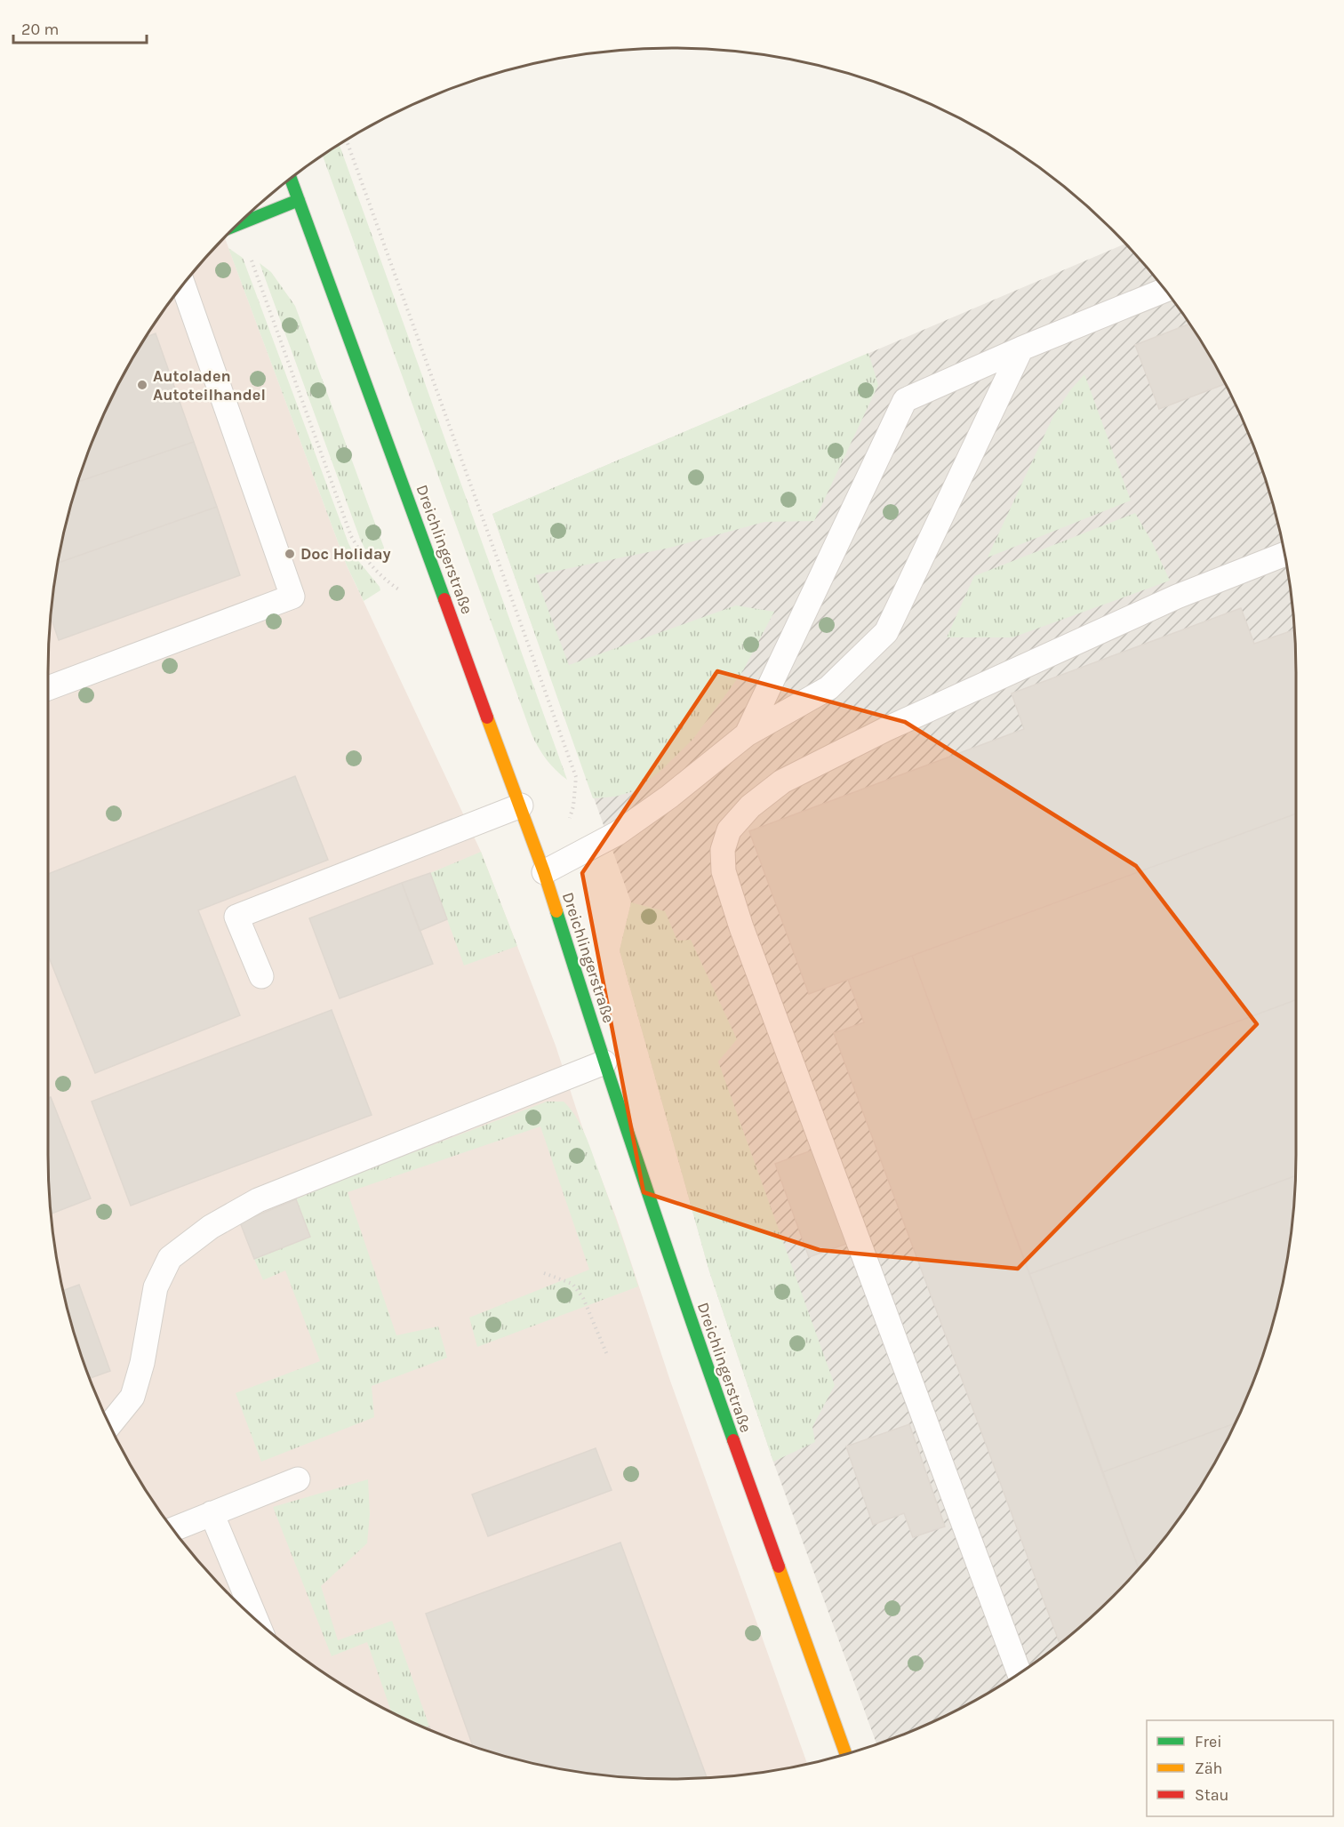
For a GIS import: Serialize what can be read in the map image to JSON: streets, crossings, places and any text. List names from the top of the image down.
{
  "streets": {
    "street": ["Dreichlingerstraße"]
  },
  "places": ["Autoladen Autoteilhandel", "Doc Holiday"],
  "legend": ["Frei", "Zäh", "Stau"],
  "scale_bar": "20 m"
}
